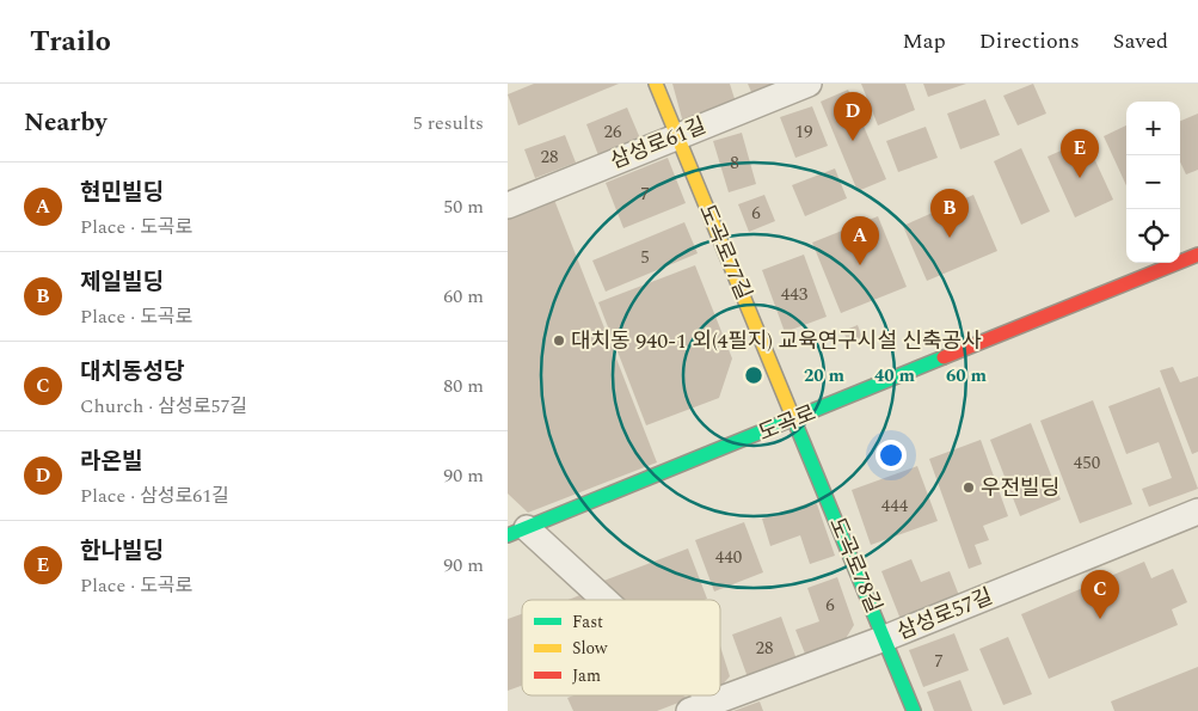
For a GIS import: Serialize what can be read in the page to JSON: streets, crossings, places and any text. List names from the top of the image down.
{
  "streets": {
    "main road": ["도곡로77길", "도곡로", "도곡로78길"],
    "street": ["삼성로61길", "삼성로57길"]
  },
  "crossings": [
    ["삼성로61길", "도곡로77길"],
    ["도곡로77길", "도곡로"],
    ["도곡로77길", "도곡로78길"],
    ["도곡로", "도곡로78길"],
    ["도곡로78길", "삼성로57길"]
  ],
  "places": ["대치동 940-1 외(4필지) 교육연구시설 신축공사", "우전빌딩"],
  "house_numbers": [
    "26",
    "19",
    "28",
    "8",
    "7",
    "6",
    "5",
    "443",
    "450",
    "444",
    "440",
    "6",
    "28",
    "7"
  ],
  "legend": ["Fast", "Slow", "Jam"],
  "page": {
    "header": "Trailo",
    "nav": ["Map", "Directions", "Saved"],
    "heading": ["Nearby", "5 results"],
    "pins": [
      "D",
      "E",
      "B",
      "A",
      "C"
    ],
    "map_buttons": ["+", "−"],
    "list": [
      {
        "mark": "A",
        "name": "현민빌딩",
        "note": "Place · 도곡로",
        "value": "50 m"
      },
      {
        "mark": "B",
        "name": "제일빌딩",
        "note": "Place · 도곡로",
        "value": "60 m"
      },
      {
        "mark": "C",
        "name": "대치동성당",
        "note": "Church · 삼성로57길",
        "value": "80 m"
      },
      {
        "mark": "D",
        "name": "라온빌",
        "note": "Place · 삼성로61길",
        "value": "90 m"
      },
      {
        "mark": "E",
        "name": "한나빌딩",
        "note": "Place · 도곡로",
        "value": "90 m"
      }
    ]
  },
  "rings": ["20 m", "40 m", "60 m"]
}
